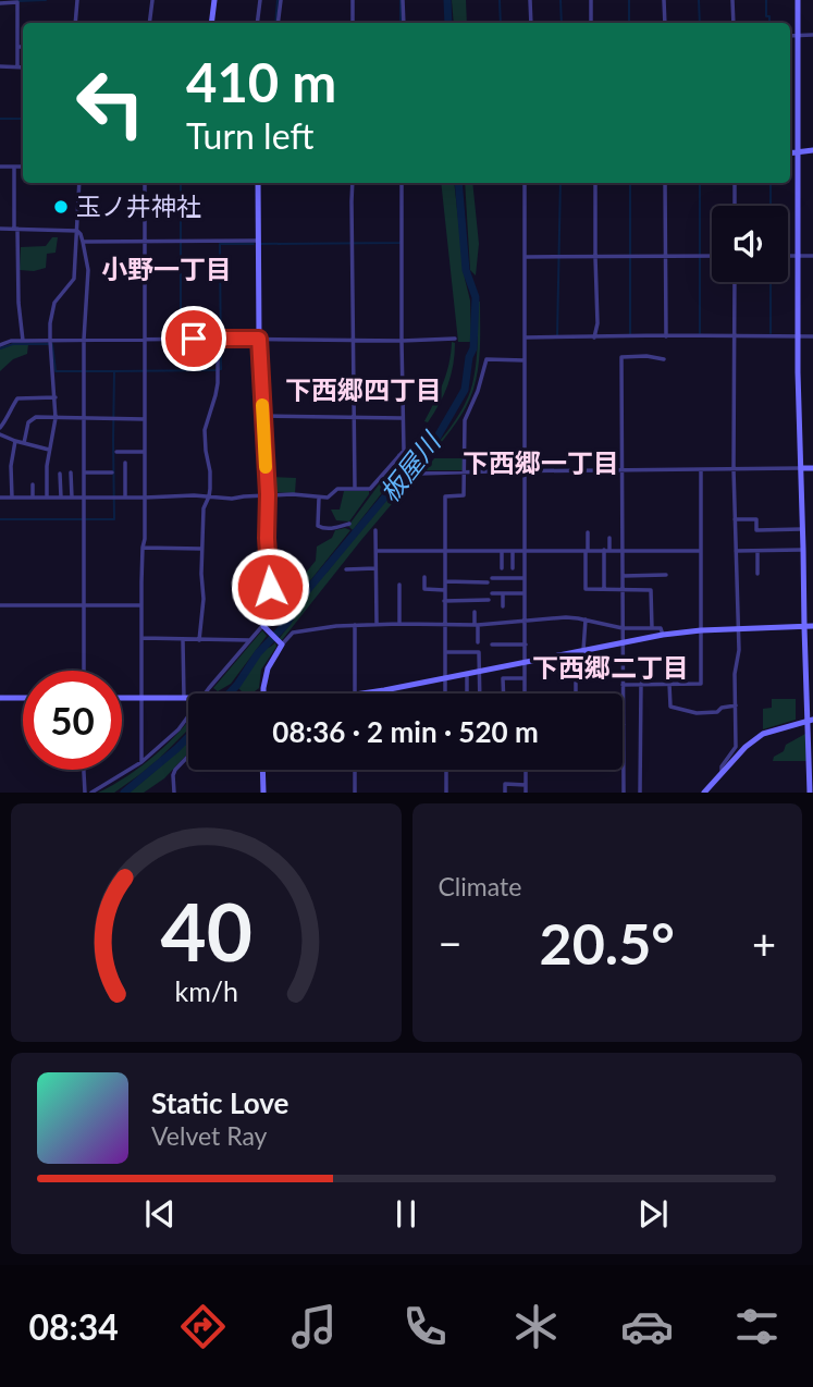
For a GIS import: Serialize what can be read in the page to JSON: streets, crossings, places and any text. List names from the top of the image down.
{
  "districts": [
    "小野一丁目",
    "下西郷四丁目",
    "下西郷一丁目",
    "下西郷二丁目"
  ],
  "water": ["板屋川"],
  "places": ["玉ノ井神社"],
  "page": {
    "turn": ["410 m", "Turn left"],
    "limit": "50",
    "trip": "08:36 · 2 min · 520 m",
    "tile": "Climate",
    "heat": ["−", "20.5°", "+"],
    "song": ["Static Love", "Velvet Ray"],
    "tabs": "08:34",
    "gauge": ["40", "km/h"]
  }
}
